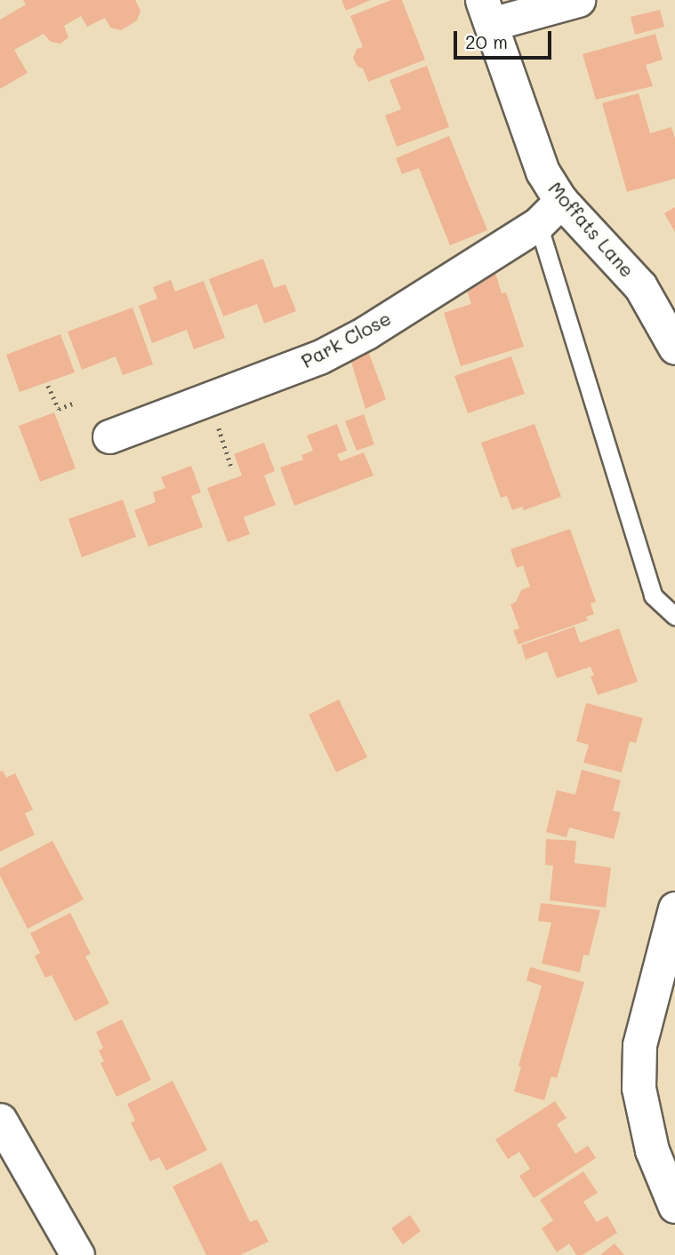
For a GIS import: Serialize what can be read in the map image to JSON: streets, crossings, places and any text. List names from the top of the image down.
{
  "streets": {
    "street": ["Moffats Lane", "Park Close"]
  },
  "crossings": [
    ["Moffats Lane", "Park Close"]
  ],
  "scale_bar": "20 m"
}
